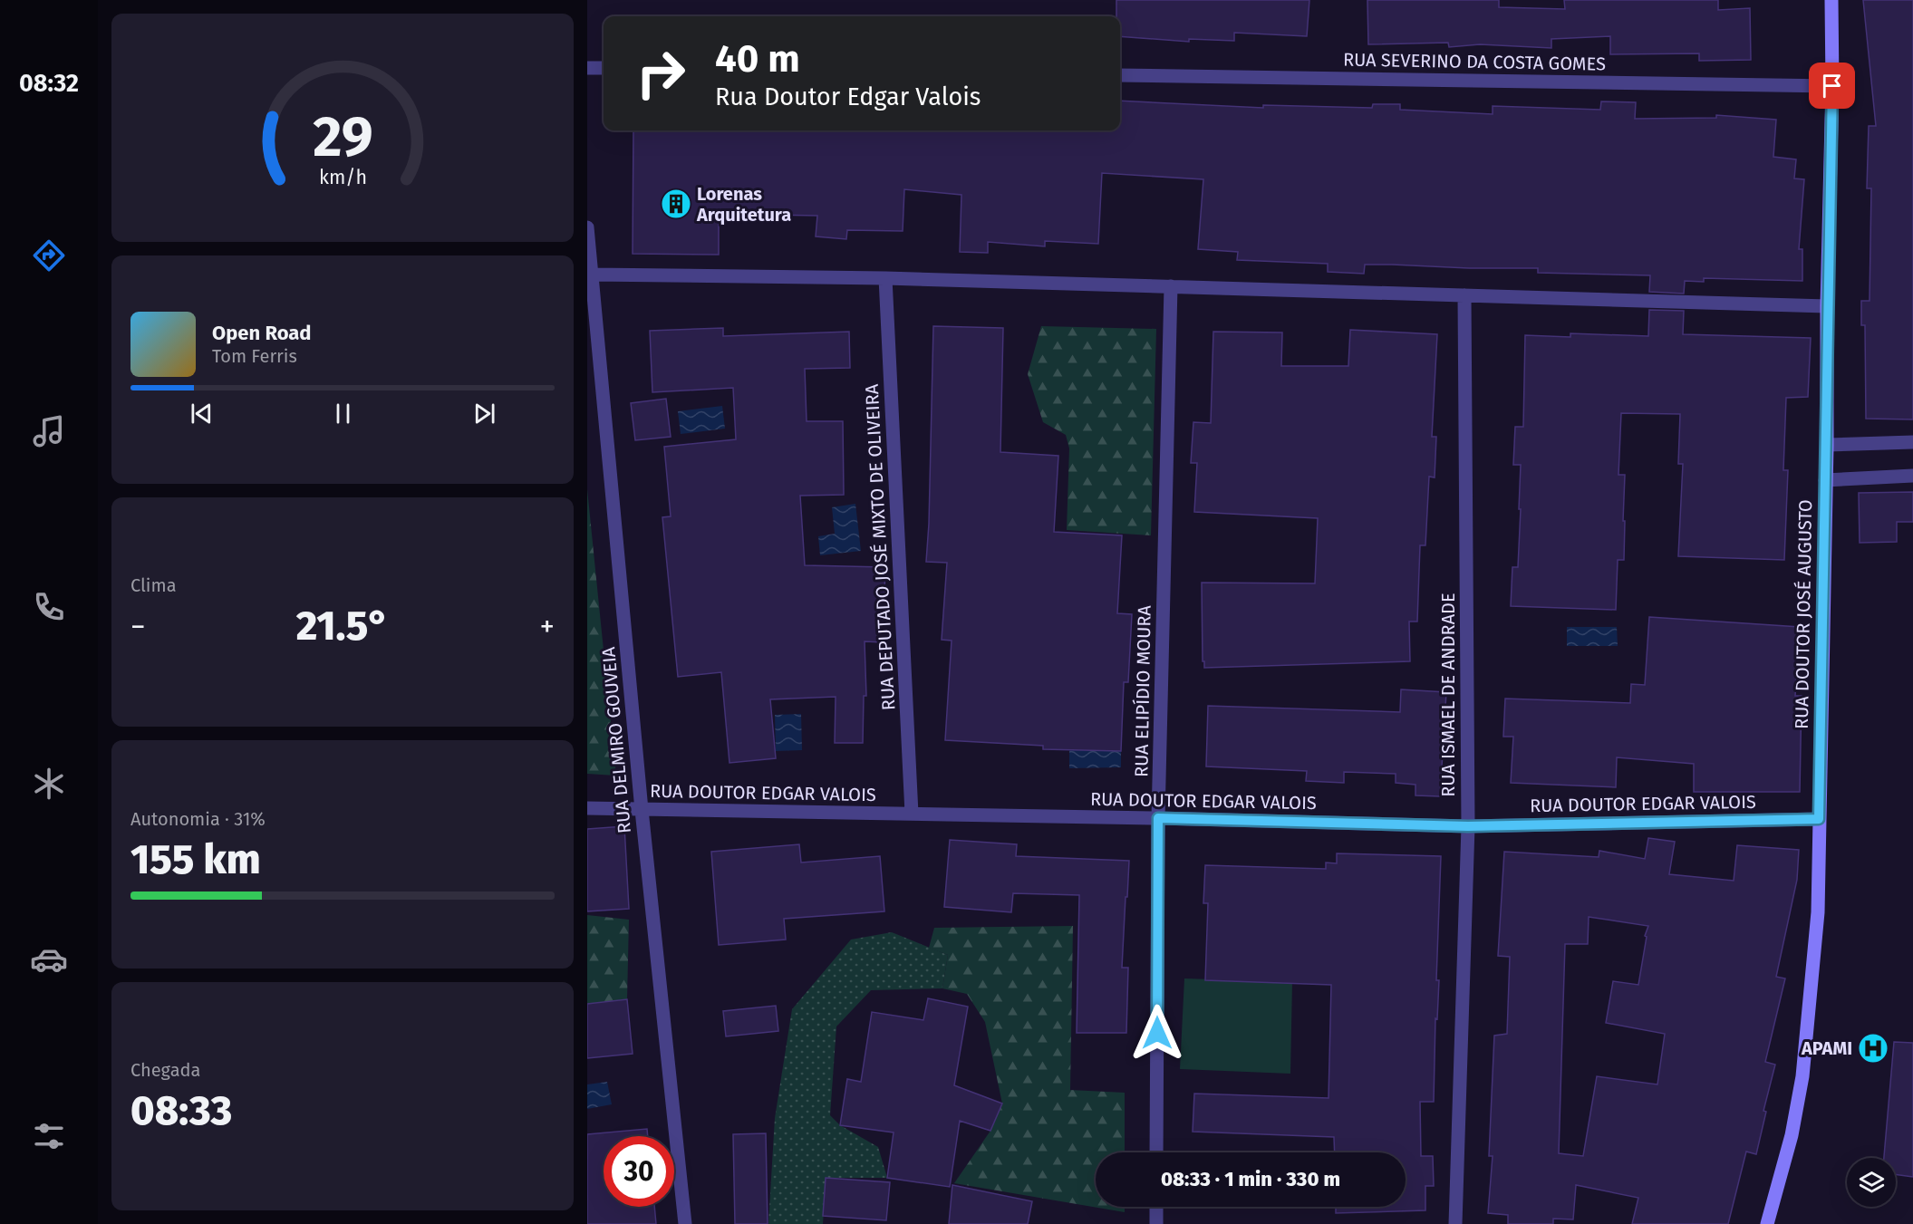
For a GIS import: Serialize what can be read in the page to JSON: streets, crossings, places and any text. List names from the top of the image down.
{
  "streets": {
    "main road": ["RUA DOUTOR JOSÉ AUGUSTO"],
    "street": [
      "RUA SEVERINO DA COSTA GOMES",
      "RUA DEPUTADO JOSÉ MIXTO DE OLIVEIRA",
      "RUA ELIPÍDIO MOURA",
      "RUA ISMAEL DE ANDRADE",
      "RUA DELMIRO GOUVEIA",
      "RUA DOUTOR EDGAR VALOIS"
    ]
  },
  "crossings": [
    ["RUA SEVERINO DA COSTA GOMES", "RUA DOUTOR JOSÉ AUGUSTO"],
    ["RUA DEPUTADO JOSÉ MIXTO DE OLIVEIRA", "RUA DOUTOR EDGAR VALOIS"],
    ["RUA DOUTOR JOSÉ AUGUSTO", "RUA DOUTOR EDGAR VALOIS"],
    ["RUA ELIPÍDIO MOURA", "RUA DOUTOR EDGAR VALOIS"],
    ["RUA ISMAEL DE ANDRADE", "RUA DOUTOR EDGAR VALOIS"],
    ["RUA DELMIRO GOUVEIA", "RUA DOUTOR EDGAR VALOIS"]
  ],
  "places": {
    "building": ["Lorenas Arquitetura"],
    "hospital": ["APAMI"]
  },
  "page": {
    "tabs": "08:32",
    "turn": ["40 m", "Rua Doutor Edgar Valois"],
    "song": ["Open Road", "Tom Ferris"],
    "tile": [
      "Clima",
      ["Autonomia · 31%", "155 km"],
      ["Chegada", "08:33"]
    ],
    "heat": ["−", "21.5°", "+"],
    "limit": "30",
    "trip": "08:33 · 1 min · 330 m",
    "gauge": ["29", "km/h"]
  }
}
